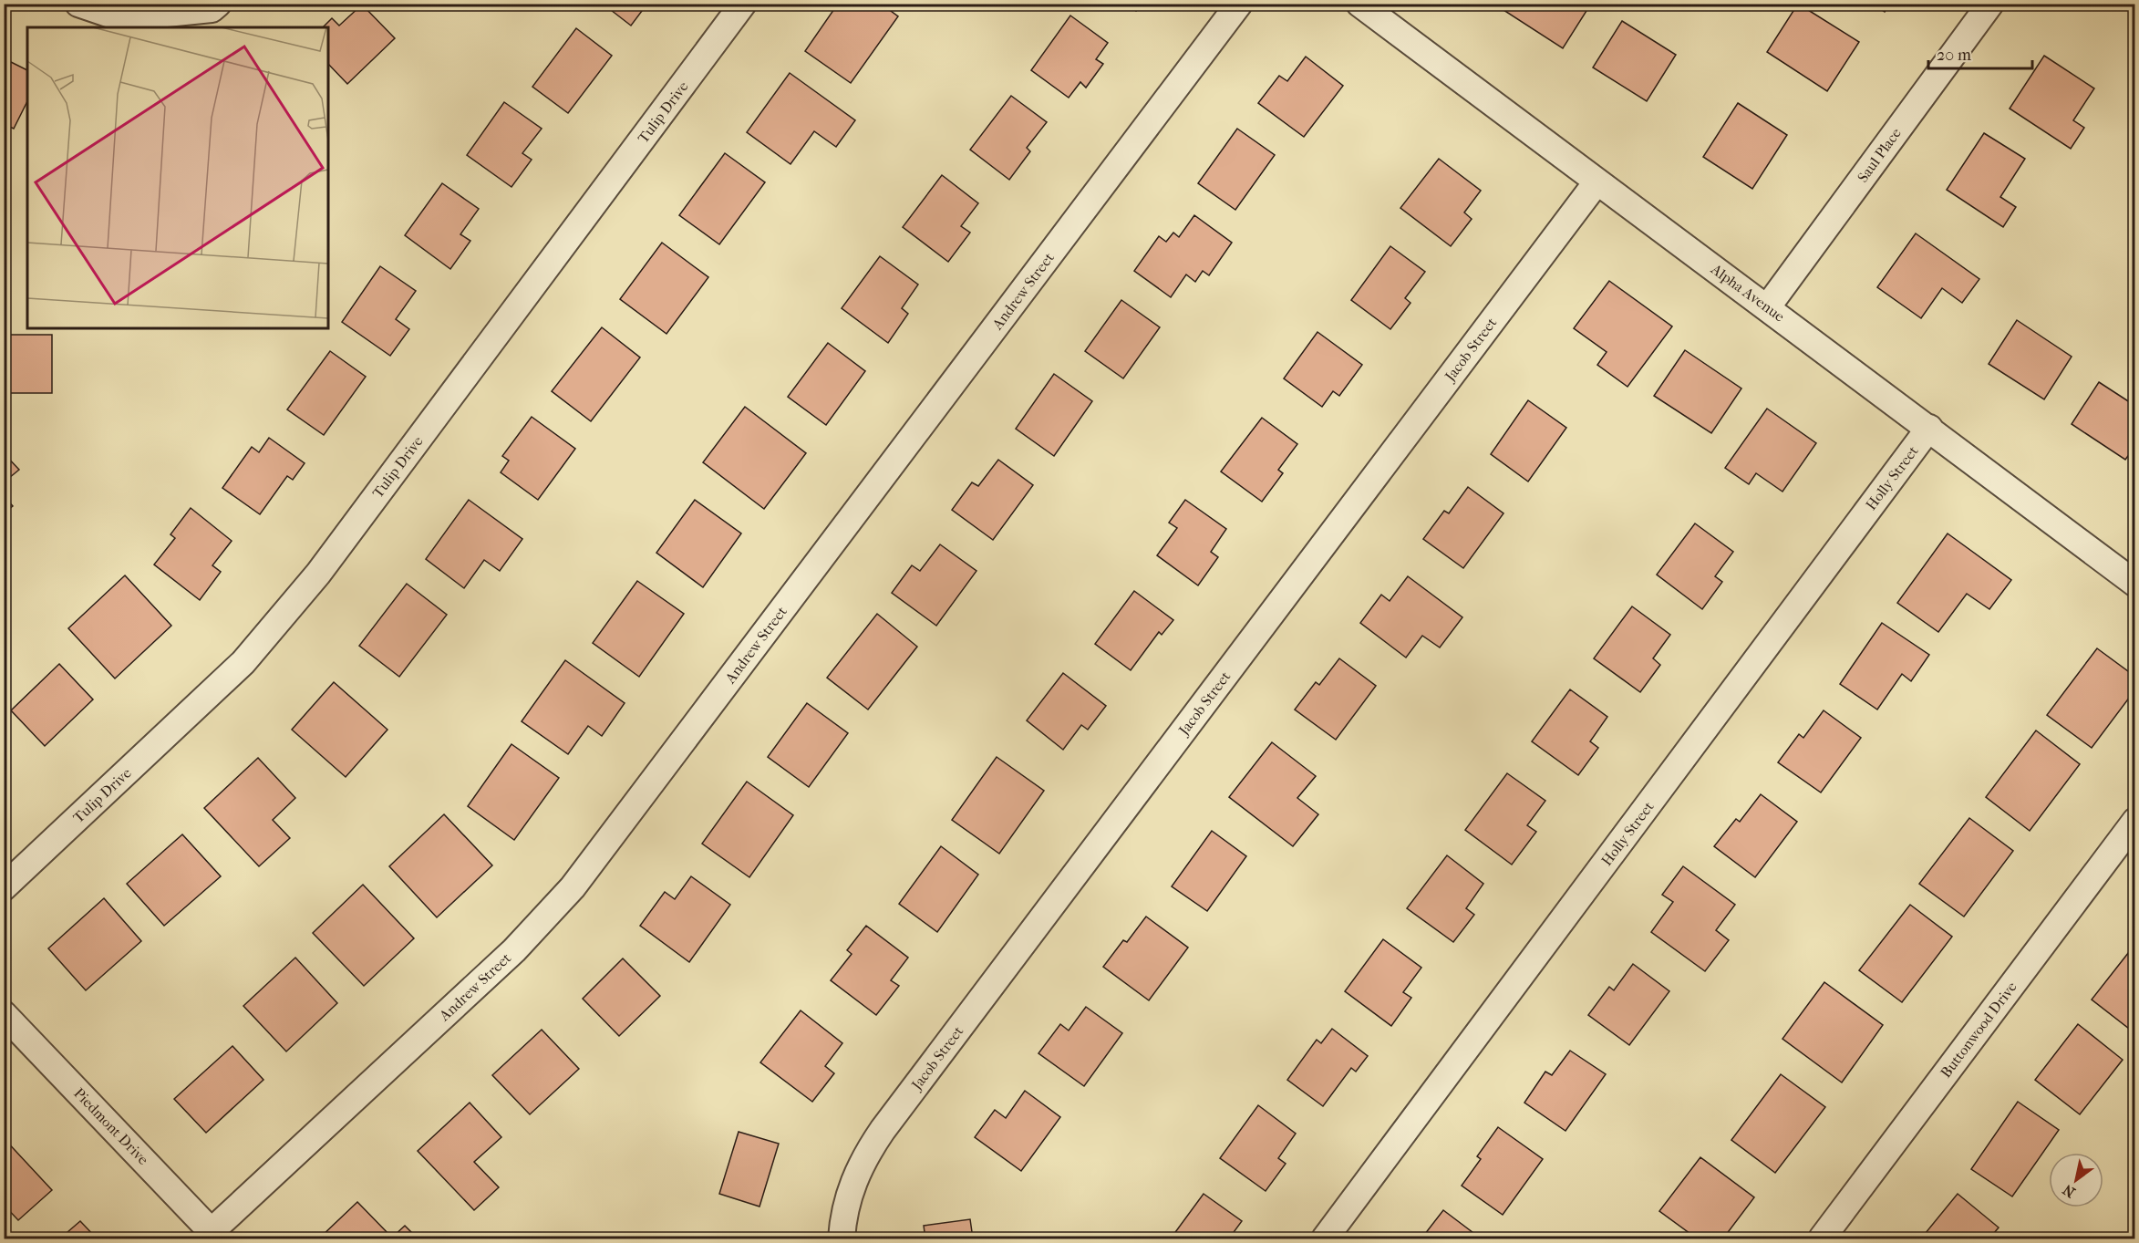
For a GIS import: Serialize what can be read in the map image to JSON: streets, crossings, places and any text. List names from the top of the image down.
{
  "streets": {
    "street": [
      "Tulip Drive",
      "Saul Place",
      "Andrew Street",
      "Alpha Avenue",
      "Jacob Street",
      "Holly Street",
      "Buttonwood Drive",
      "Piedmont Drive"
    ]
  },
  "crossings": [
    ["Saul Place", "Alpha Avenue"],
    ["Andrew Street", "Piedmont Drive"],
    ["Alpha Avenue", "Jacob Street"],
    ["Alpha Avenue", "Holly Street"]
  ],
  "scale_bar": "20 m",
  "north": "bottom left"
}
